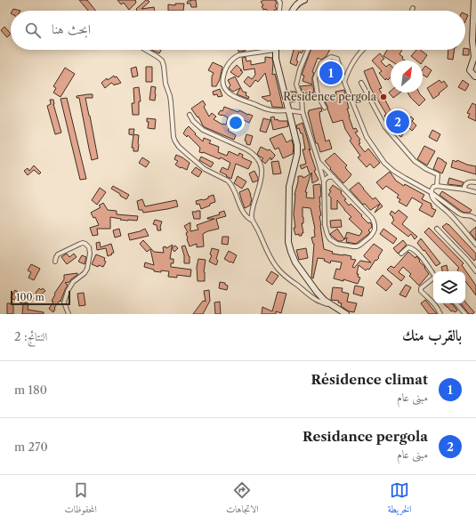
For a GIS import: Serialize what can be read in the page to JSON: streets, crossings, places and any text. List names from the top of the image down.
{
  "places": ["Residence pergola"],
  "scale_bar": "100 m",
  "north": "top right",
  "page": {
    "search": "ابحث هنا",
    "pins": ["1", "2"],
    "scale": "100 m",
    "heading": ["بالقرب منك", "النتائج: 2"],
    "list": [
      {
        "mark": "1",
        "name": "Résidence climat",
        "note": "مبنى عام",
        "value": "180 m"
      },
      {
        "mark": "2",
        "name": "Residance pergola",
        "note": "مبنى عام",
        "value": "270 m"
      }
    ],
    "nav": ["الخريطة", "الاتجاهات", "المحفوظات"]
  }
}
